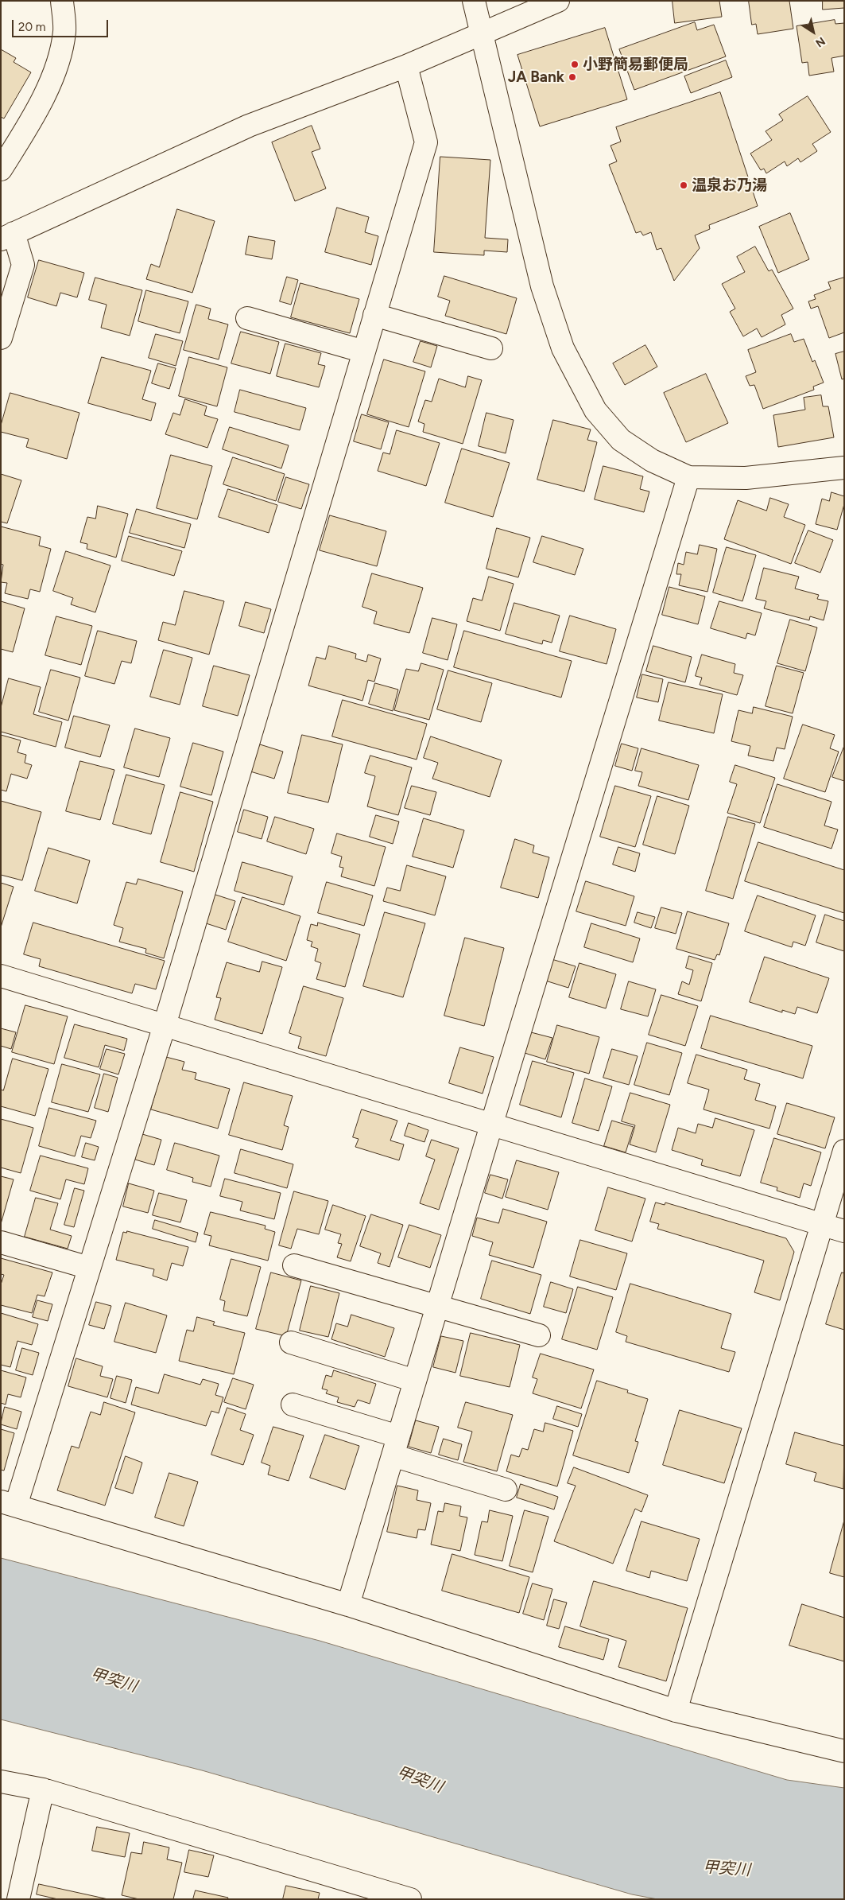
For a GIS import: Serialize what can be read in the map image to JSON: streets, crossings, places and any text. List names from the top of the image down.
{
  "water": ["甲突川"],
  "places": ["小野簡易郵便局", "JA Bank", "温泉お乃湯"],
  "scale_bar": "20 m",
  "north": "bottom right"
}
